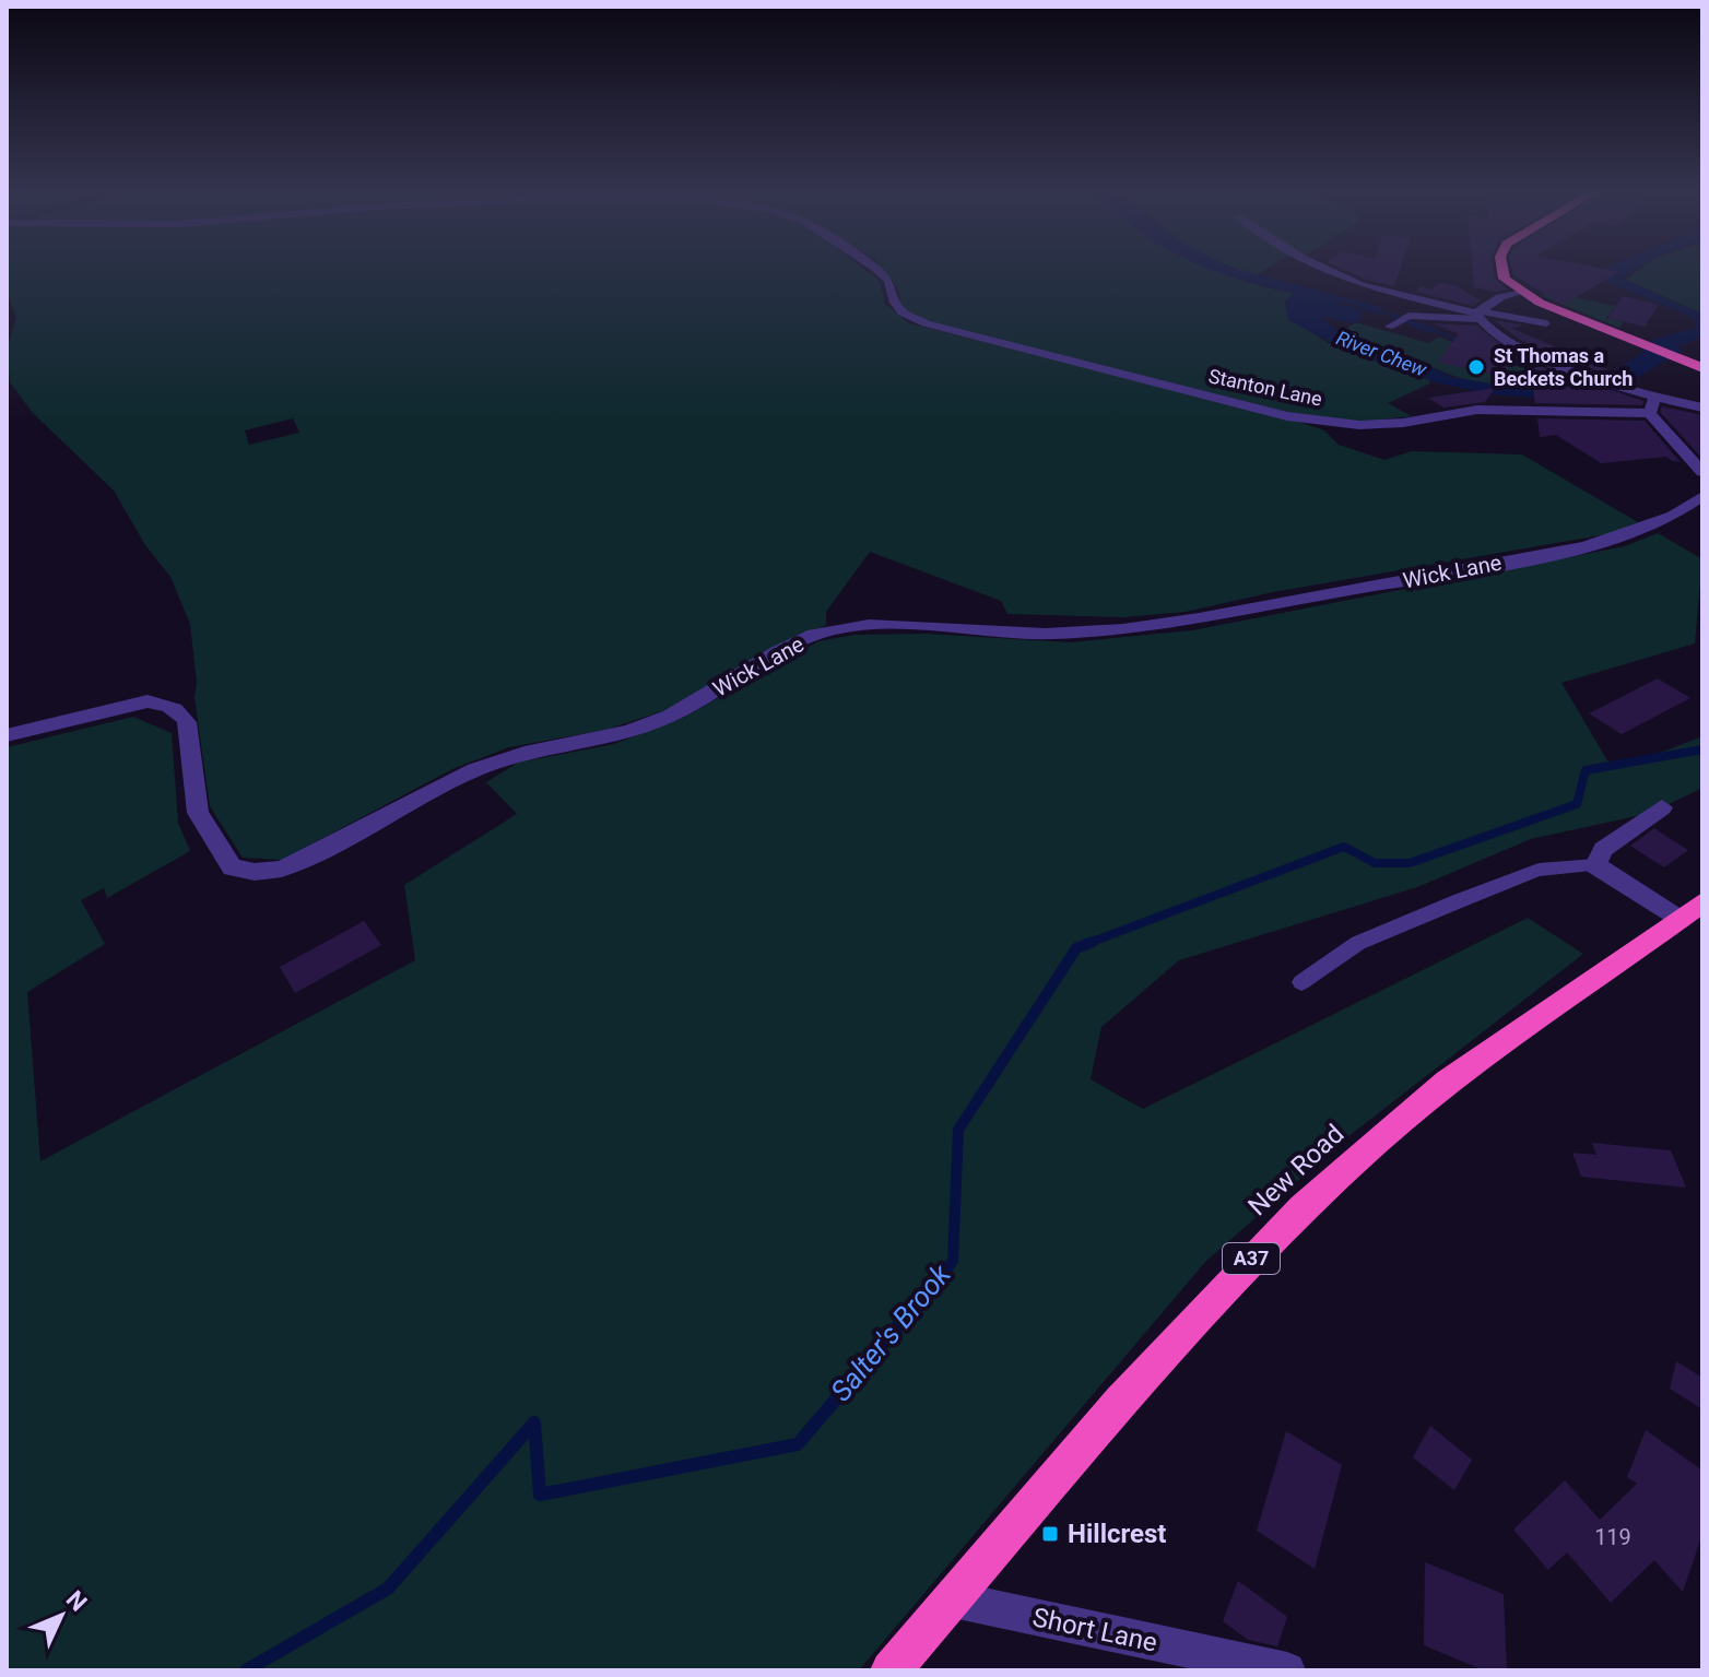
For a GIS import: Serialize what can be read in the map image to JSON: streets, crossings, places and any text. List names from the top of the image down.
{
  "streets": {
    "highway": ["New Road", "A37"],
    "street": ["Stanton Lane", "Wick Lane", "Short Lane"]
  },
  "crossings": [
    ["New Road", "Short Lane"]
  ],
  "water": ["River Chew", "Salter's Brook"],
  "places": {
    "other": ["St Thomas a Beckets Church"],
    "transit": ["Hillcrest"]
  },
  "house_numbers": ["119"],
  "north": "top right"
}
